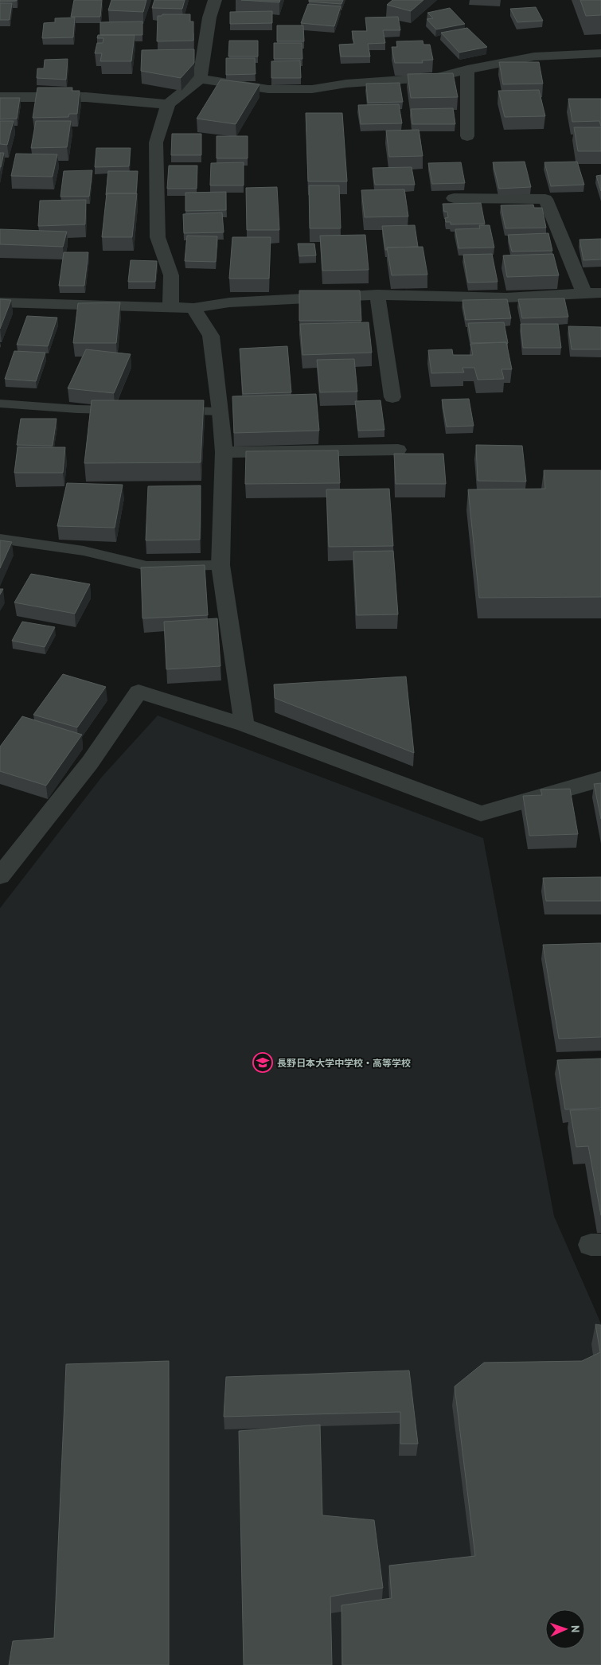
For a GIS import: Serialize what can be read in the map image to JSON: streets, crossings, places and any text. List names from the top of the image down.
{
  "places": {
    "school or university": ["長野日本大学中学校・高等学校"]
  },
  "north": "right"
}
